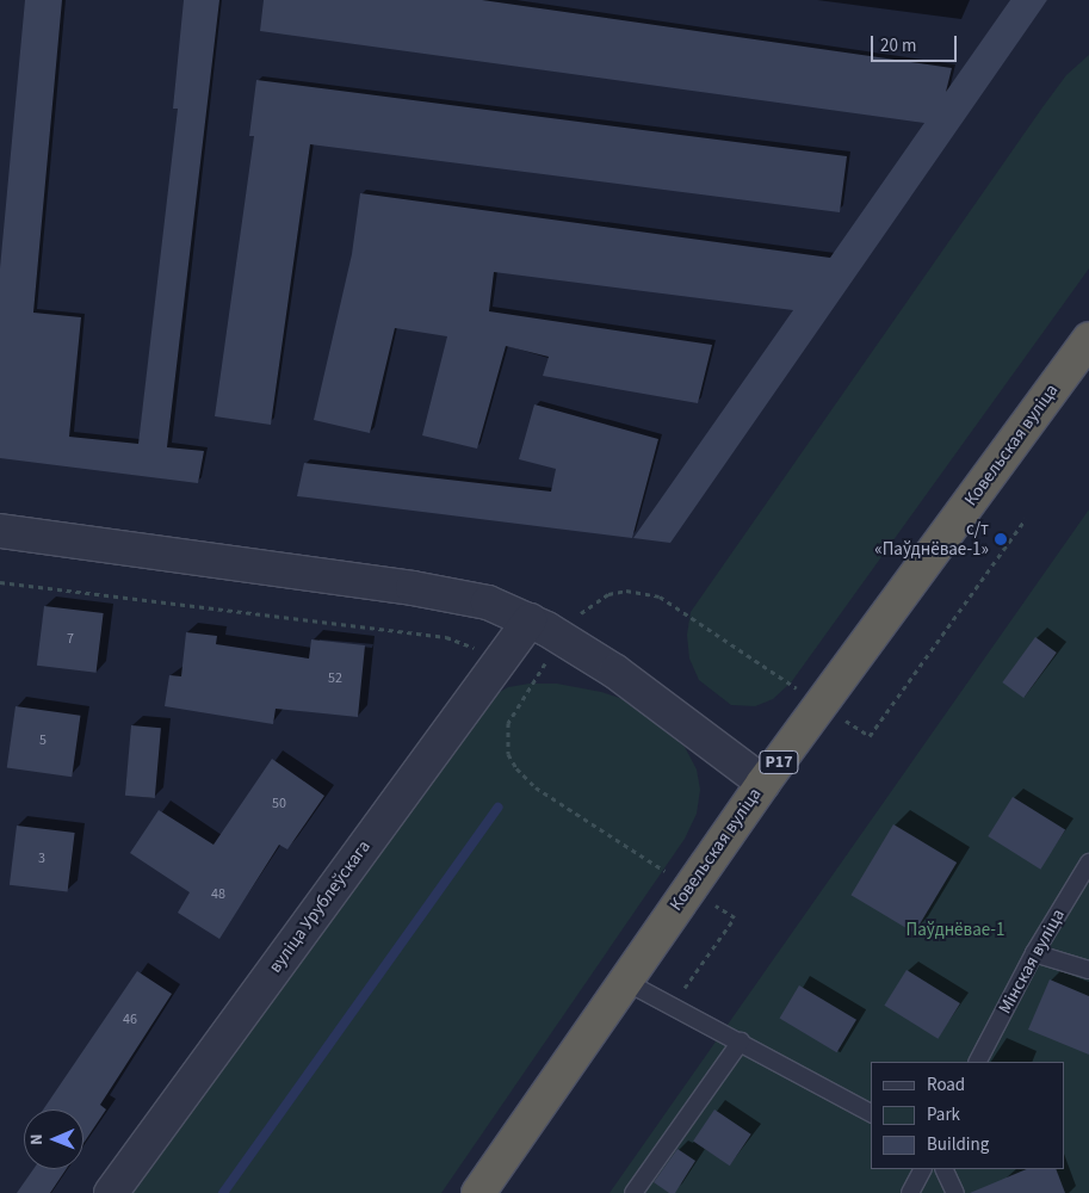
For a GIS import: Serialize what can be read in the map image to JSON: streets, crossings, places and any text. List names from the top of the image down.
{
  "streets": {
    "highway": ["Ковельская вуліца", "Р17"],
    "street": ["вуліца Урублеўскага"],
    "lane": ["Мінская вуліца"]
  },
  "parks": ["Паўднёвае-1"],
  "places": ["с/т «Паўднёвае-1»"],
  "house_numbers": [
    "7",
    "52",
    "5",
    "50",
    "3",
    "48",
    "46"
  ],
  "legend": ["Road", "Park", "Building"],
  "scale_bar": "20 m",
  "north": "left"
}
